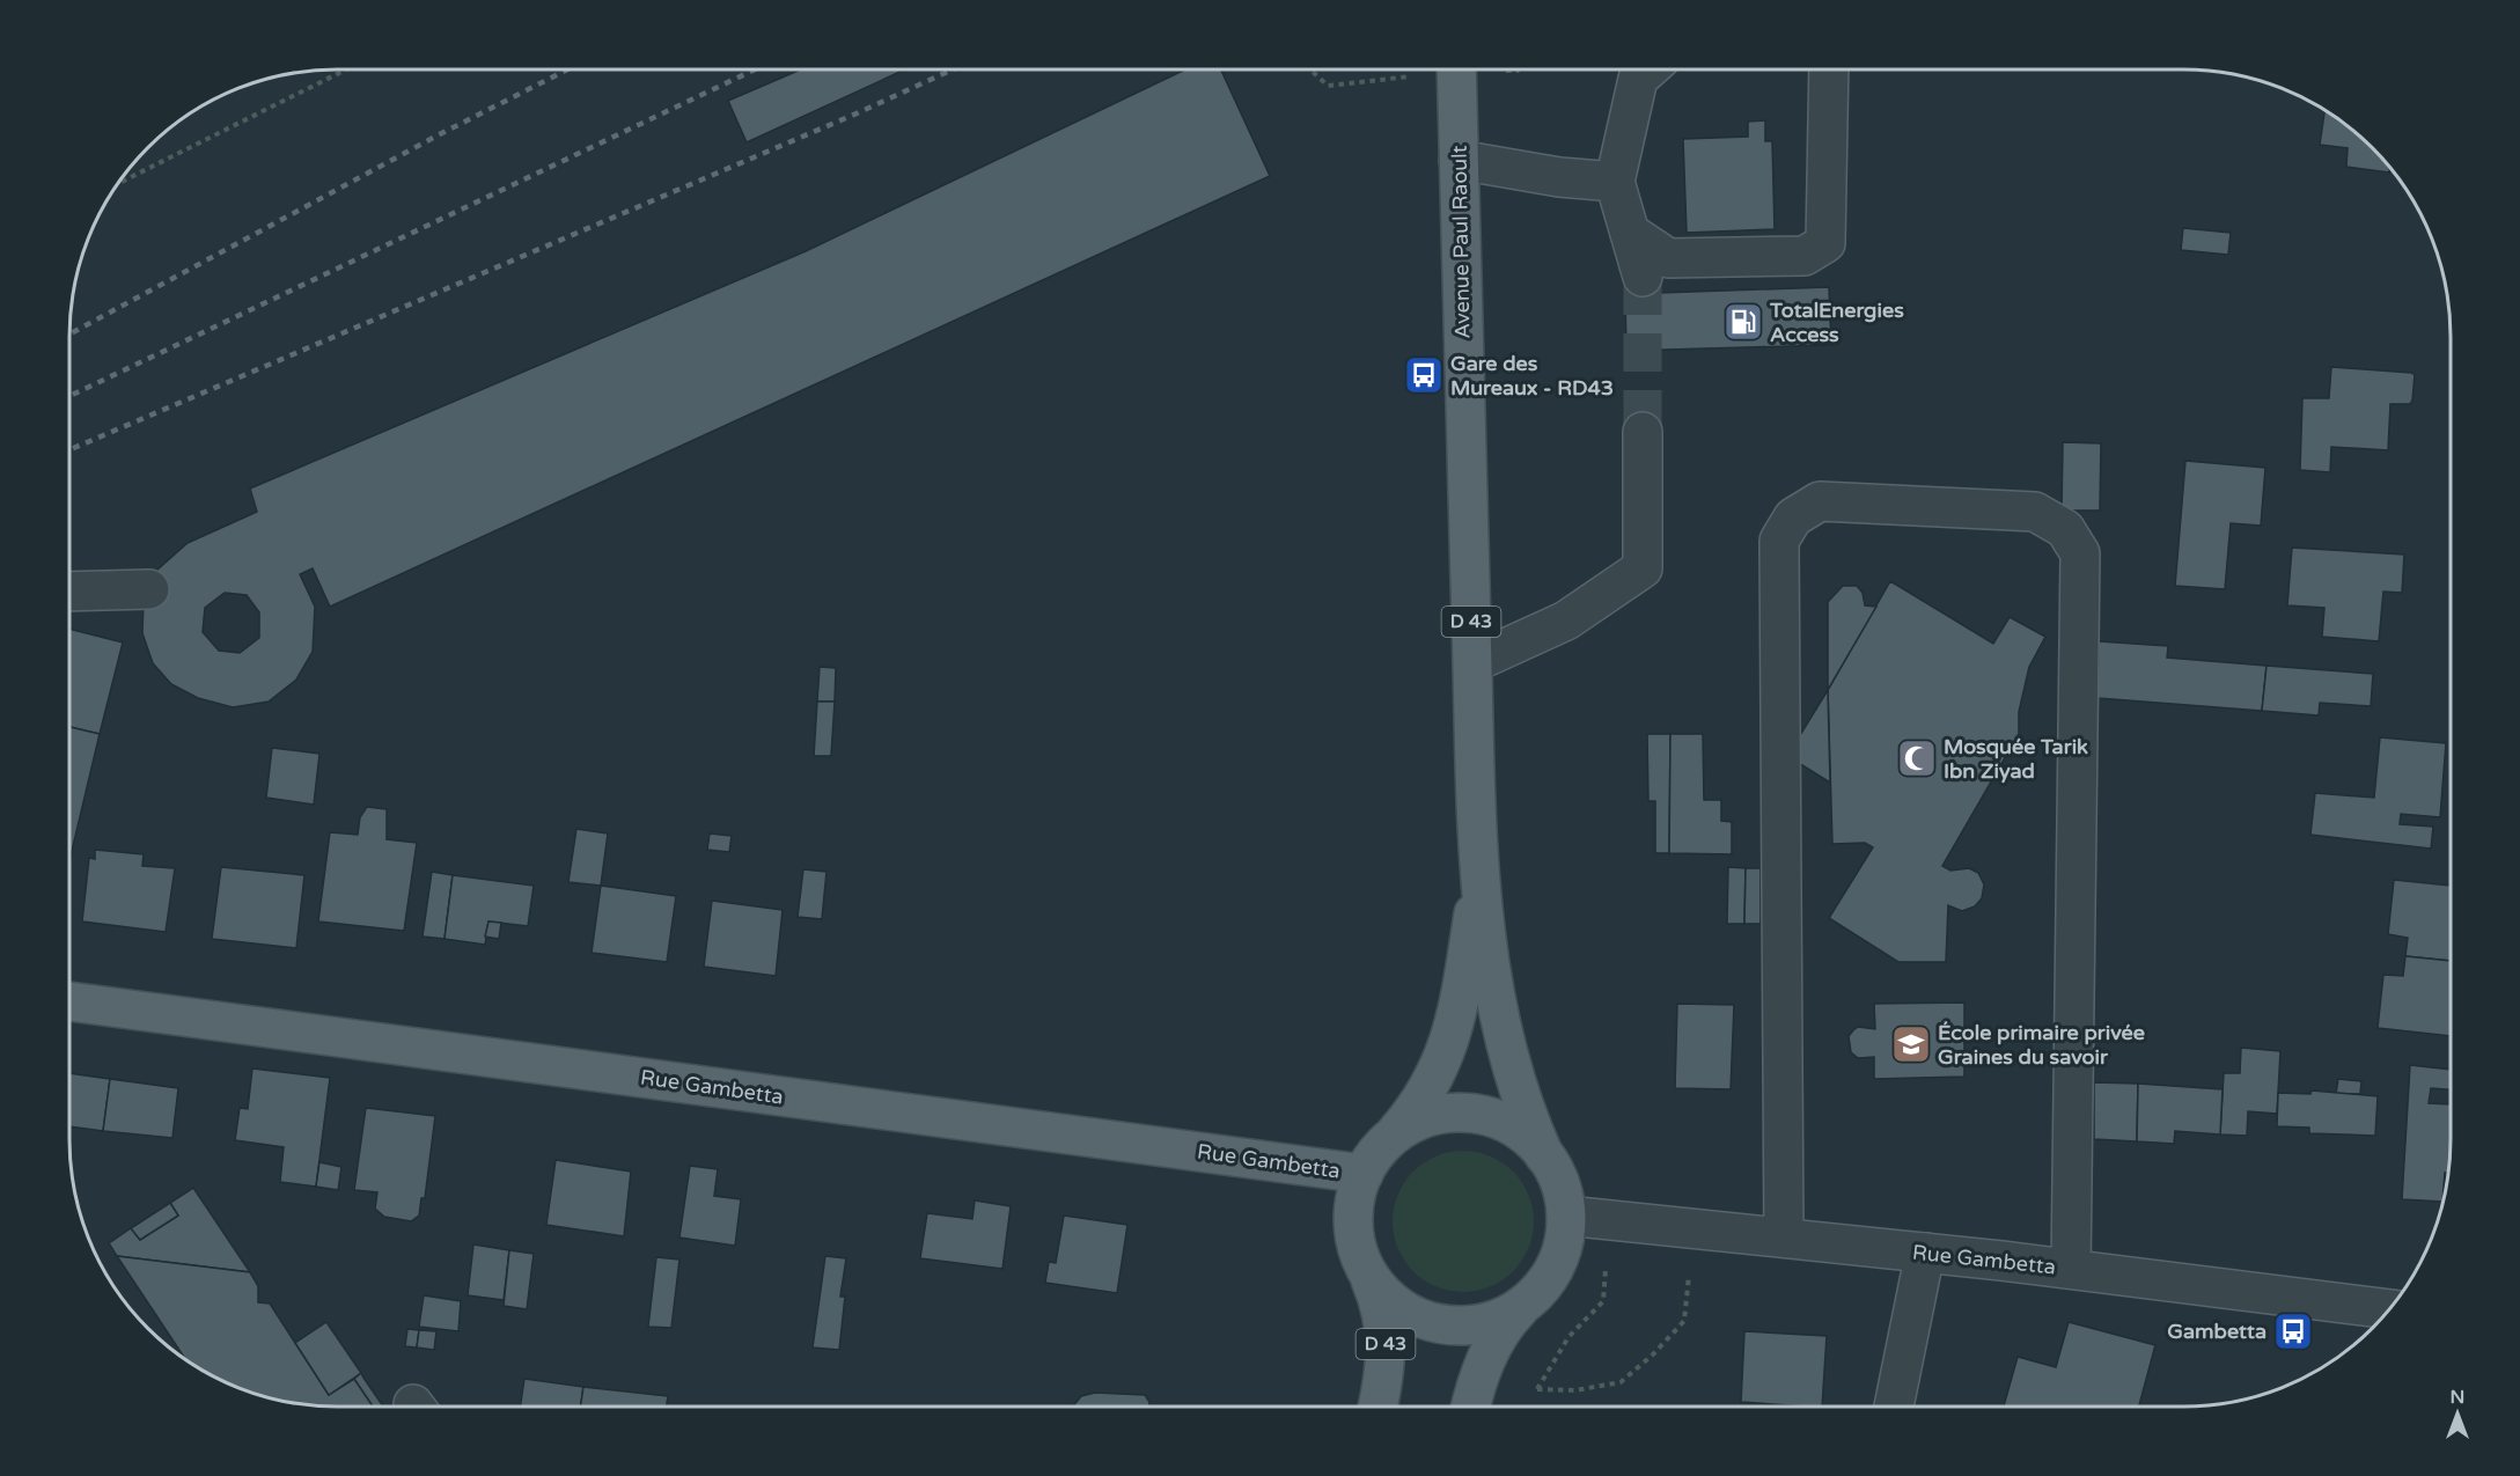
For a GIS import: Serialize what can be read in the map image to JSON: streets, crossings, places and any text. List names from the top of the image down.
{
  "streets": {
    "main road": ["Avenue Paul Raoult", "D 43", "Rue Gambetta"]
  },
  "crossings": [
    ["Avenue Paul Raoult", "D 43"],
    ["Avenue Paul Raoult", "Rue Gambetta"],
    ["D 43", "Rue Gambetta"]
  ],
  "places": {
    "fuel station": ["TotalEnergies Access"],
    "bus stop": ["Gare des Mureaux - RD43", "Gambetta"],
    "mosque": ["Mosquée Tarik Ibn Ziyad"],
    "school or university": ["École primaire privée Graines du savoir"]
  },
  "north": "top"
}
